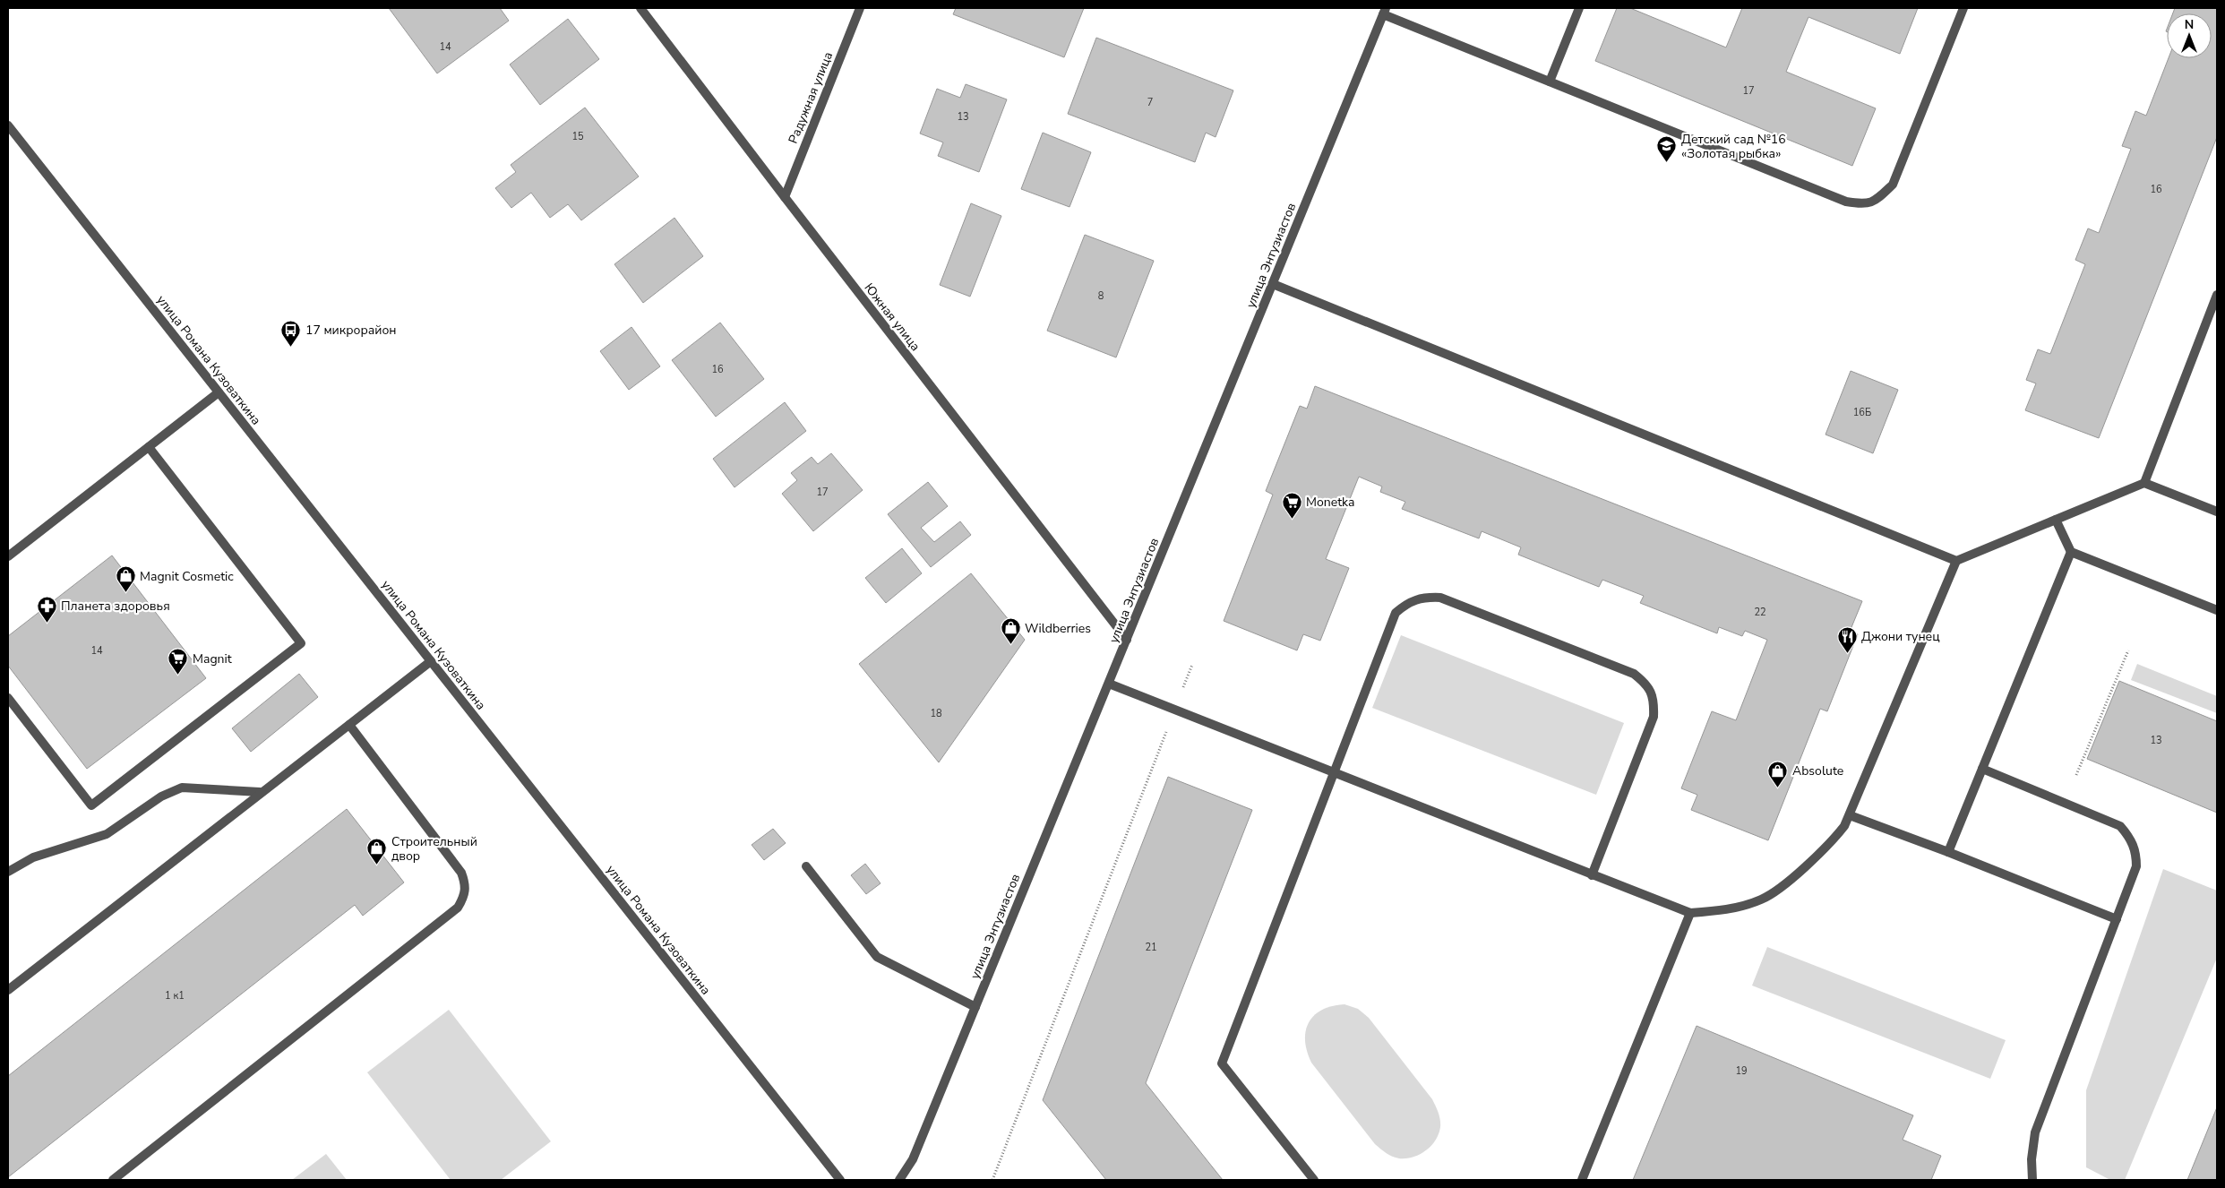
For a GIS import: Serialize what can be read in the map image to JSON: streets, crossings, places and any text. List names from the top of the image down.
{
  "streets": {
    "street": [
      "Радужная улица",
      "улица Энтузиастов",
      "Южная улица",
      "улица Романа Кузоваткина"
    ]
  },
  "crossings": [
    ["Радужная улица", "Южная улица"],
    ["улица Энтузиастов", "Южная улица"]
  ],
  "places": {
    "school or university": ["Детский сад №16 «Золотая рыбка»"],
    "bus stop": ["17 микрорайон"],
    "supermarket": ["Monetka", "Magnit"],
    "shop": [
      "Magnit Cosmetic",
      "Wildberries",
      "Absolute",
      "Строительный двор"
    ],
    "pharmacy": ["Планета здоровья"],
    "restaurant": ["Джони тунец"]
  },
  "house_numbers": [
    "14",
    "17",
    "7",
    "13",
    "15",
    "16",
    "8",
    "16",
    "16Б",
    "17",
    "22",
    "14",
    "18",
    "13",
    "21",
    "1 к1",
    "19"
  ],
  "north": "top"
}
